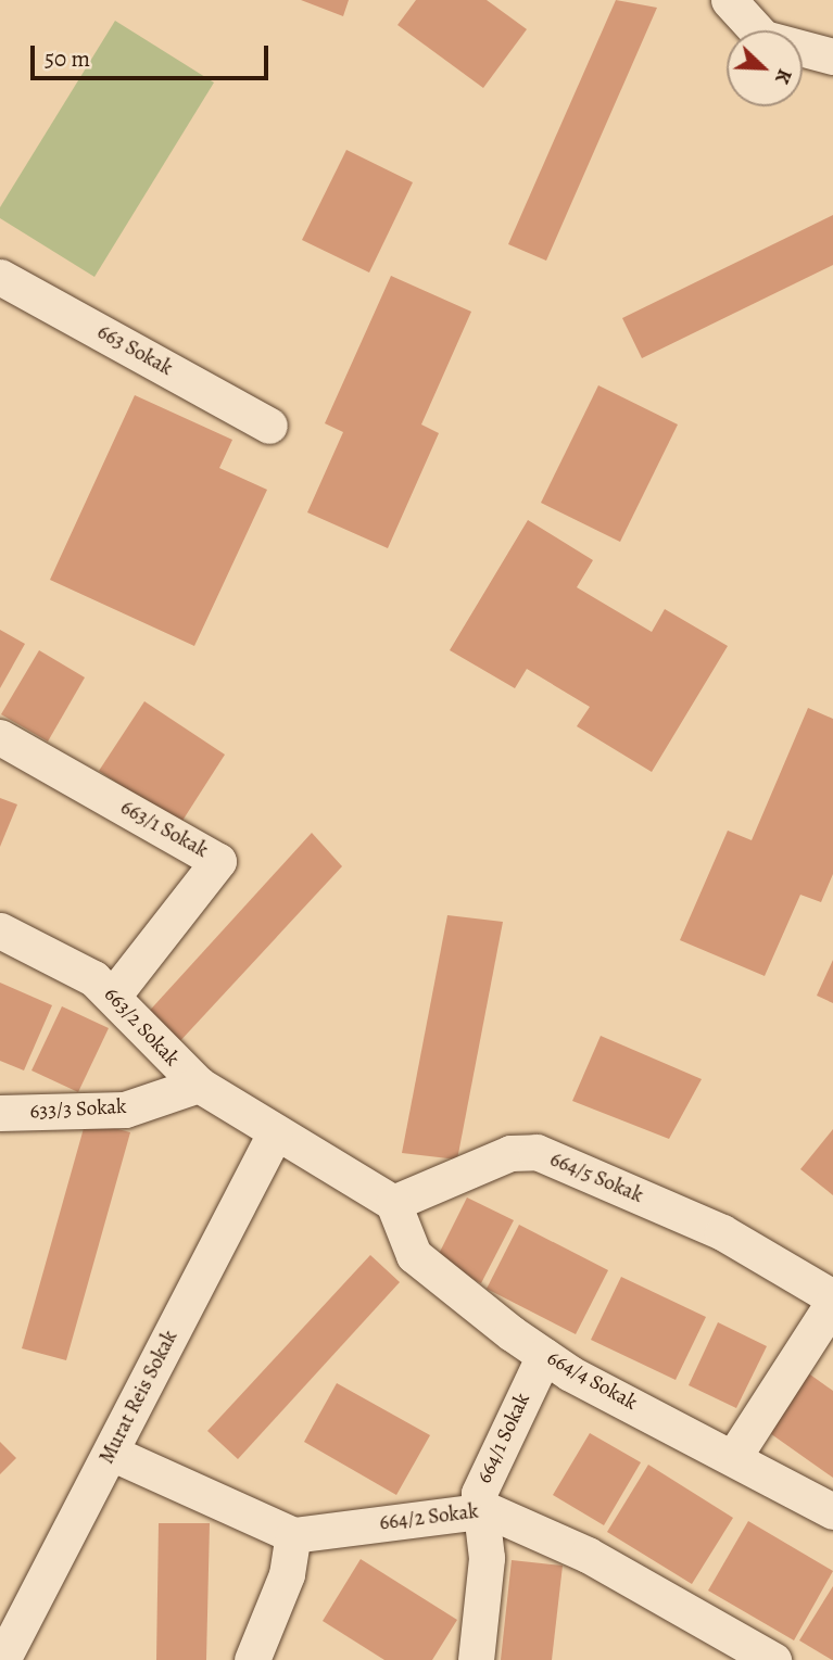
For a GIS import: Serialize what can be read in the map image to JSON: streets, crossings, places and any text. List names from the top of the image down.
{
  "streets": {
    "street": [
      "663 Sokak",
      "663/1 Sokak",
      "663/2 Sokak",
      "633/3 Sokak",
      "664/5 Sokak",
      "664/4 Sokak",
      "Murat Reis Sokak",
      "664/1 Sokak",
      "664/2 Sokak"
    ]
  },
  "crossings": [
    ["663/1 Sokak", "663/2 Sokak"],
    ["663/2 Sokak", "633/3 Sokak"],
    ["663/2 Sokak", "Murat Reis Sokak"],
    ["664/5 Sokak", "664/4 Sokak"],
    ["664/4 Sokak", "664/1 Sokak"],
    ["664/1 Sokak", "664/2 Sokak"]
  ],
  "scale_bar": "50 m",
  "north": "bottom right"
}
